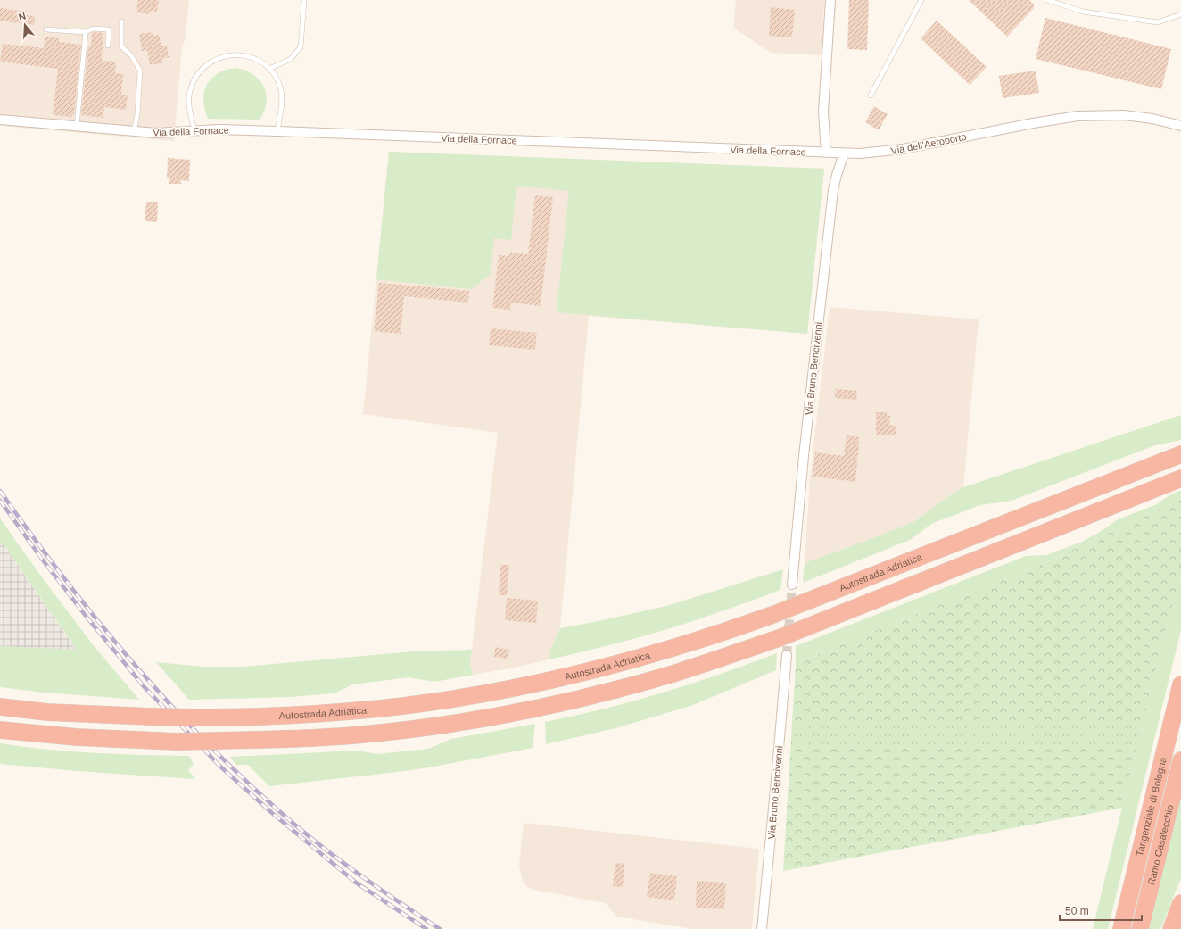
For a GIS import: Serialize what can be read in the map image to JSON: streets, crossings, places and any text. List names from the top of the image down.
{
  "streets": {
    "highway": ["Autostrada Adriatica", "Tangenziale di Bologna", "Ramo Casalecchio"],
    "street": ["Via della Fornace", "Via dell'Aeroporto", "Via Bruno Bencivenni"]
  },
  "crossings": [
    ["Via della Fornace", "Via dell'Aeroporto"],
    ["Via dell'Aeroporto", "Via Bruno Bencivenni"]
  ],
  "scale_bar": "50 m",
  "north": "top"
}
